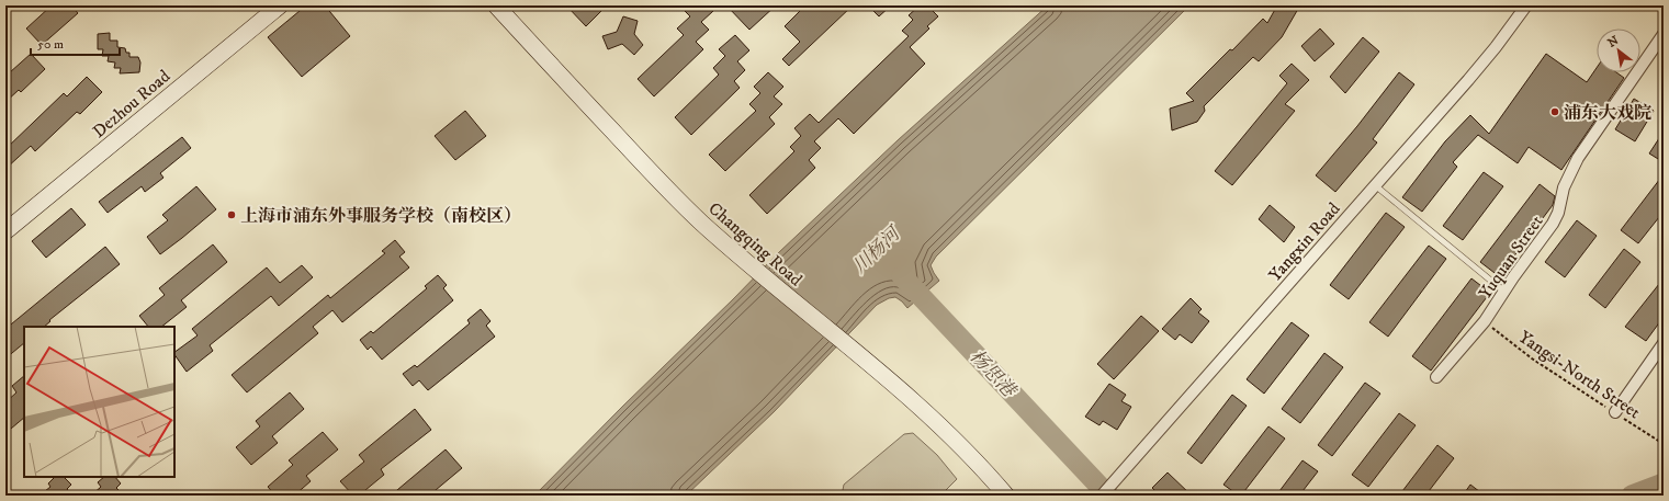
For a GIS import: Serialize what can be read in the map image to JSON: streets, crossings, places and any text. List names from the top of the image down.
{
  "streets": {
    "main road": ["Dezhou Road", "Changqing Road"],
    "street": ["Yangxin Road", "Yuquan Street"],
    "path": ["Yangsi-North Street"]
  },
  "crossings": [
    ["Yuquan Street", "Yangsi-North Street"]
  ],
  "water": ["川杨河", "杨思港"],
  "places": ["浦东大戏院", "上海市浦东外事服务学校（南校区）"],
  "scale_bar": "50 m",
  "north": "top left"
}
